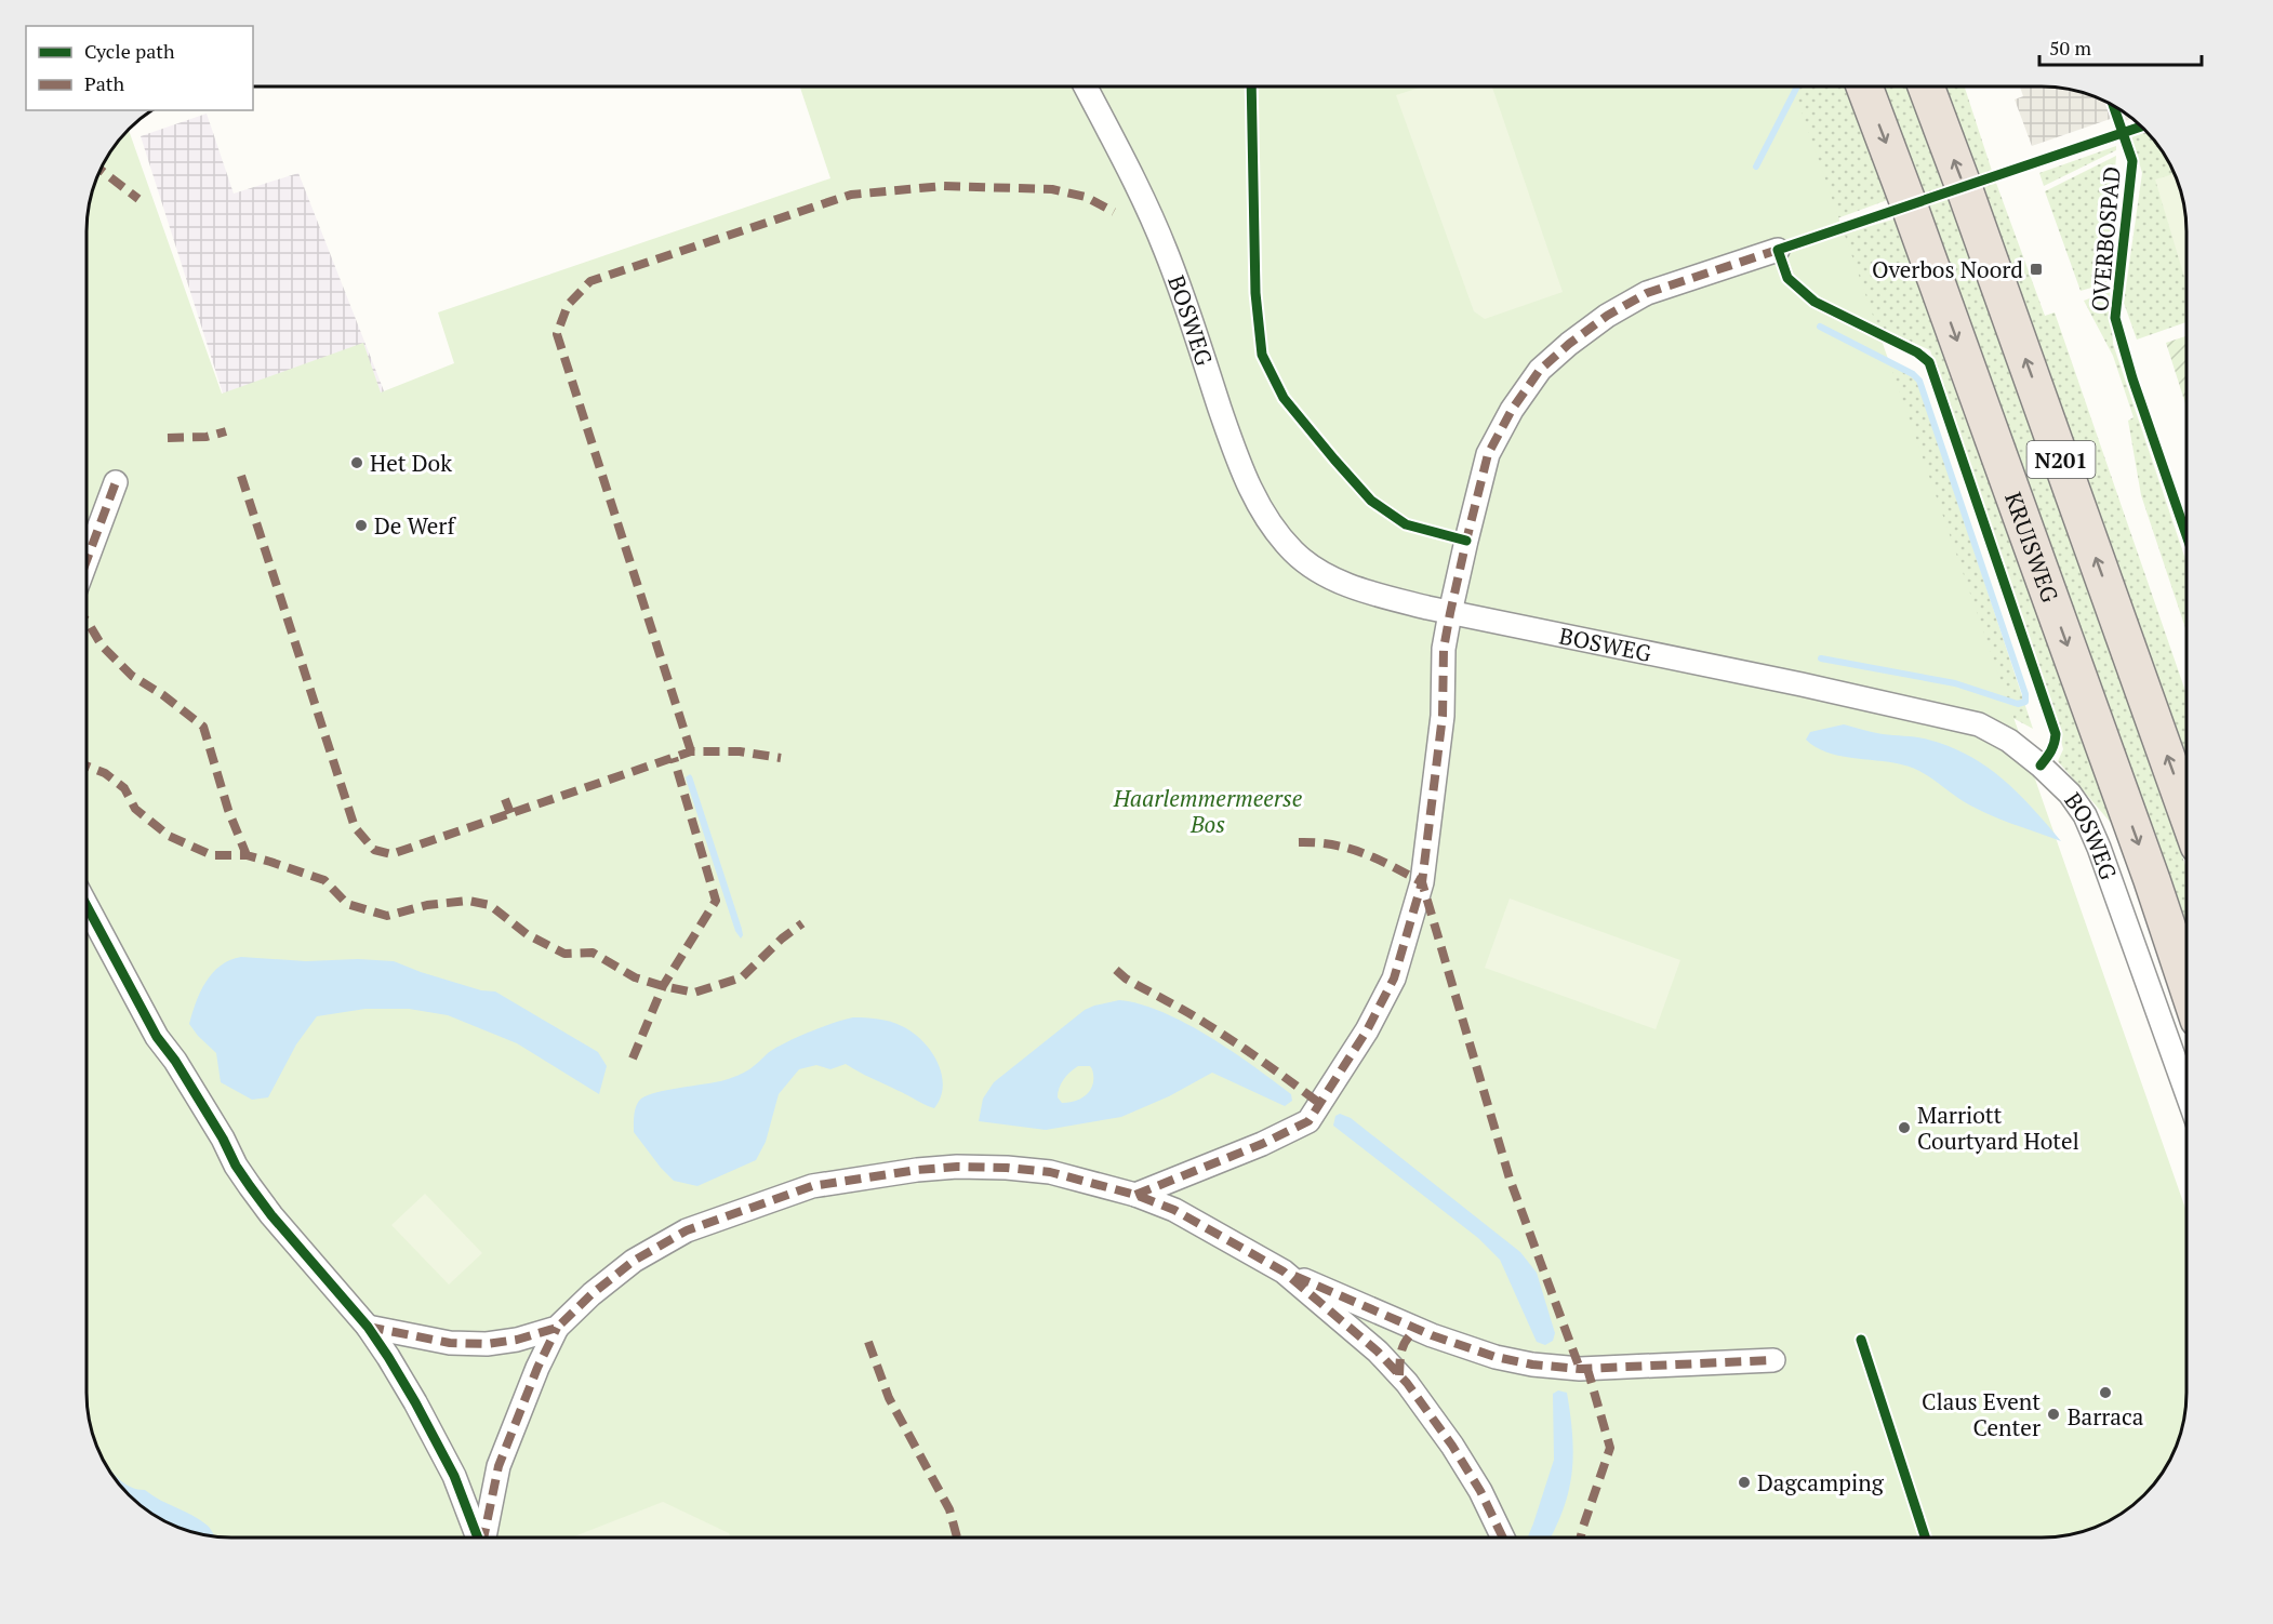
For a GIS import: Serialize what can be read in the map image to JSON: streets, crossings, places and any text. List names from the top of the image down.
{
  "streets": {
    "highway": ["N201", "KRUISWEG"],
    "street": ["BOSWEG"],
    "cycle path": ["OVERBOSPAD"]
  },
  "parks": ["Haarlemmermeerse Bos"],
  "places": {
    "transit": ["Overbos Noord"],
    "other": [
      "Het Dok",
      "De Werf",
      "Marriott Courtyard Hotel",
      "Barraca",
      "Claus Event Center",
      "Dagcamping"
    ]
  },
  "legend": ["Cycle path", "Path"],
  "scale_bar": "50 m"
}
